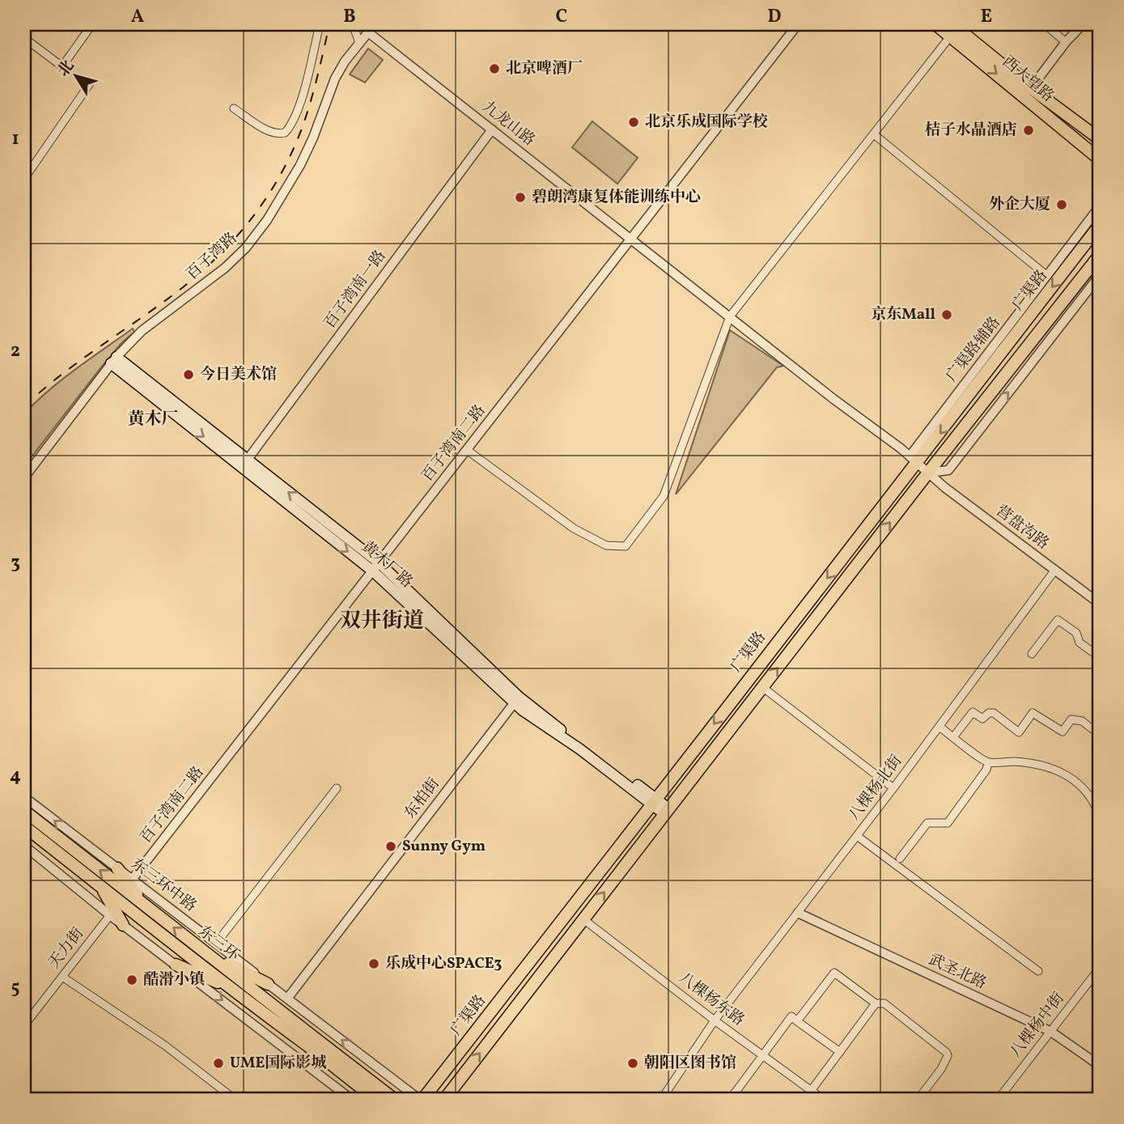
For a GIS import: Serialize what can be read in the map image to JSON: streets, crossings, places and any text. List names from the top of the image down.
{
  "streets": {
    "main road": [
      "西大望路",
      "广渠路",
      "黄木厂路",
      "东三环"
    ],
    "street": [
      "九龙山路",
      "百子湾路",
      "百子湾南一路",
      "广渠路辅路",
      "百子湾南二路",
      "营盘沟路",
      "八棵杨北街",
      "东柏街",
      "东三环中路",
      "天力街",
      "武圣北路",
      "八棵杨东路",
      "八棵杨中街"
    ]
  },
  "crossings": [
    ["九龙山路", "百子湾路"],
    ["九龙山路", "百子湾南一路"],
    ["九龙山路", "百子湾南二路"],
    ["九龙山路", "营盘沟路"],
    ["百子湾路", "黄木厂路"],
    ["百子湾南一路", "黄木厂路"],
    ["广渠路", "广渠路辅路"],
    ["广渠路", "营盘沟路"],
    ["广渠路", "黄木厂路"],
    ["广渠路", "东三环中路"],
    ["广渠路", "八棵杨东路"],
    ["广渠路辅路", "营盘沟路"],
    ["百子湾南二路", "黄木厂路"],
    ["百子湾南二路", "东三环中路"],
    ["营盘沟路", "八棵杨北街"],
    ["黄木厂路", "东柏街"],
    ["八棵杨北街", "武圣北路"],
    ["八棵杨北街", "八棵杨东路"],
    ["东柏街", "东三环中路"],
    ["武圣北路", "八棵杨中街"]
  ],
  "districts": ["黄木厂", "双井街道"],
  "places": [
    "北京啤酒厂",
    "北京乐成国际学校",
    "桔子水晶酒店",
    "碧朗湾康复体能训练中心",
    "外企大厦",
    "京东Mall",
    "今日美术馆",
    "Sunny Gym",
    "乐成中心SPACE3",
    "酷滑小镇",
    "UME国际影城",
    "朝阳区图书馆"
  ],
  "north": "top left",
  "grid": {
    "columns": [
      "A",
      "B",
      "C",
      "D",
      "E"
    ],
    "rows": [
      "1",
      "2",
      "3",
      "4",
      "5"
    ]
  }
}
